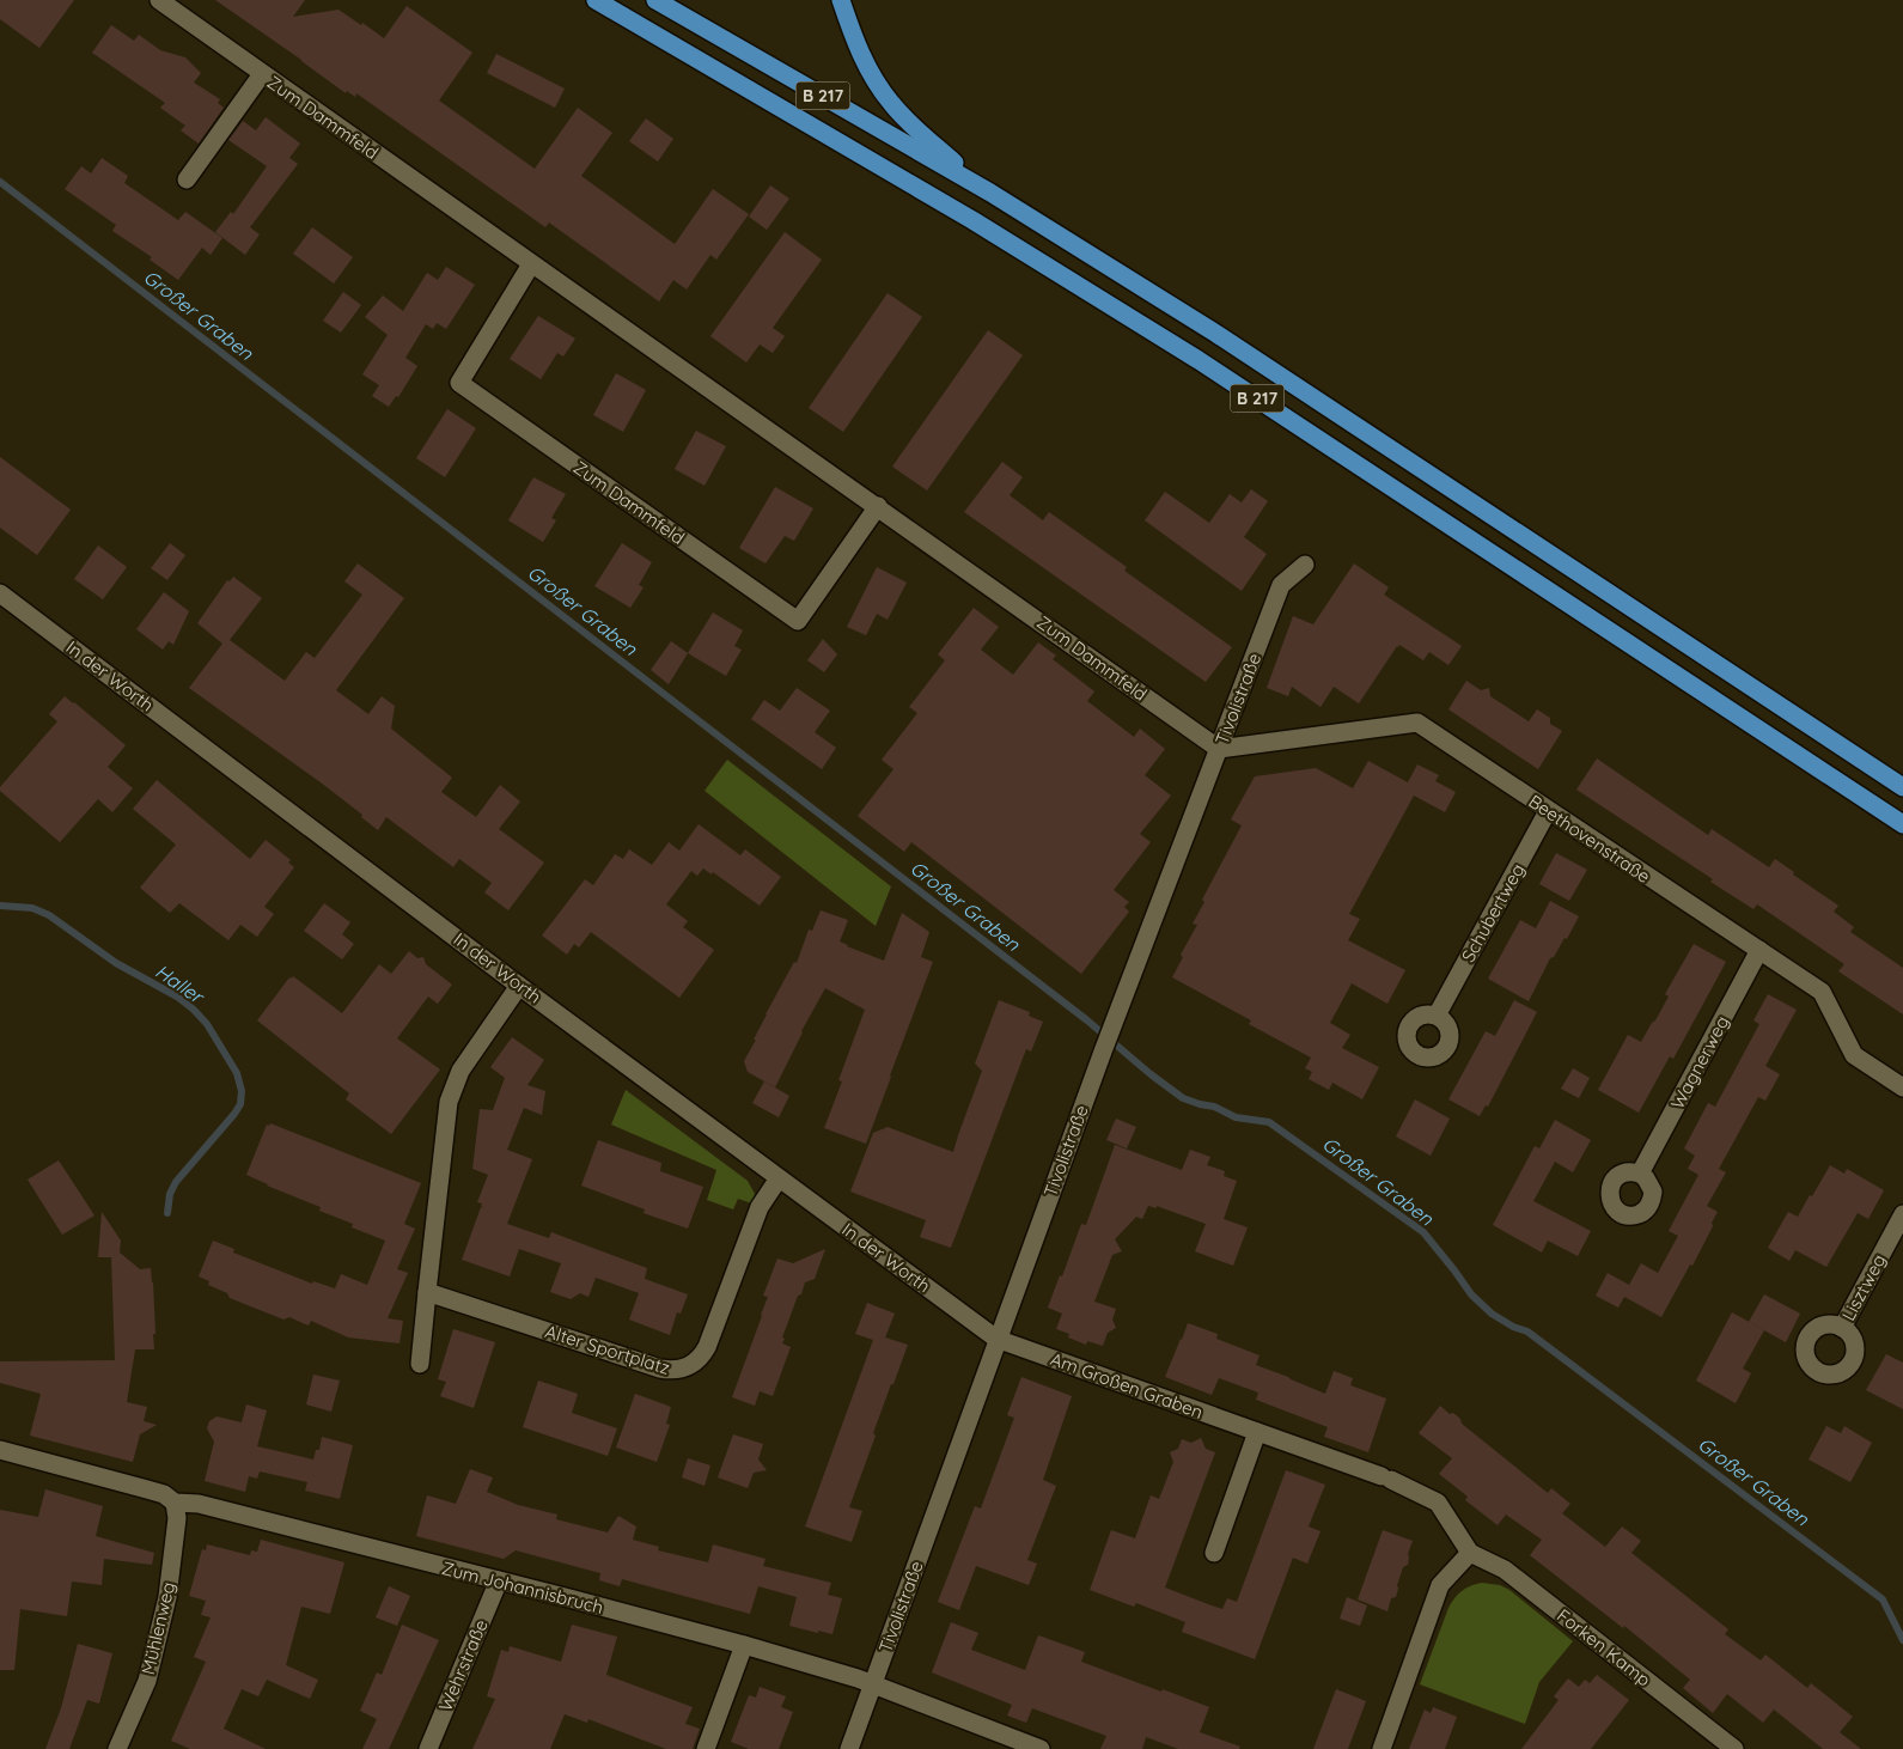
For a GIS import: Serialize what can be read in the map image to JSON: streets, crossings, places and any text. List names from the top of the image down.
{
  "streets": {
    "highway": ["B 217"],
    "street": [
      "Zum Dammfeld",
      "In der Worth",
      "Tivolistraße",
      "Beethovenstraße",
      "Schubertweg",
      "Wagnerweg",
      "Lisztweg",
      "Alter Sportplatz",
      "Am Großen Graben",
      "Zum Johannisbruch",
      "Mühlenweg",
      "Forken Kamp",
      "Wehrstraße"
    ]
  },
  "crossings": [
    ["Zum Dammfeld", "Tivolistraße"],
    ["Zum Dammfeld", "Beethovenstraße"],
    ["In der Worth", "Tivolistraße"],
    ["In der Worth", "Alter Sportplatz"],
    ["In der Worth", "Am Großen Graben"],
    ["Tivolistraße", "Beethovenstraße"],
    ["Tivolistraße", "Am Großen Graben"],
    ["Tivolistraße", "Zum Johannisbruch"],
    ["Beethovenstraße", "Schubertweg"],
    ["Beethovenstraße", "Wagnerweg"],
    ["Am Großen Graben", "Forken Kamp"],
    ["Zum Johannisbruch", "Mühlenweg"],
    ["Zum Johannisbruch", "Wehrstraße"]
  ],
  "water": ["Großer Graben", "Haller"]
}
